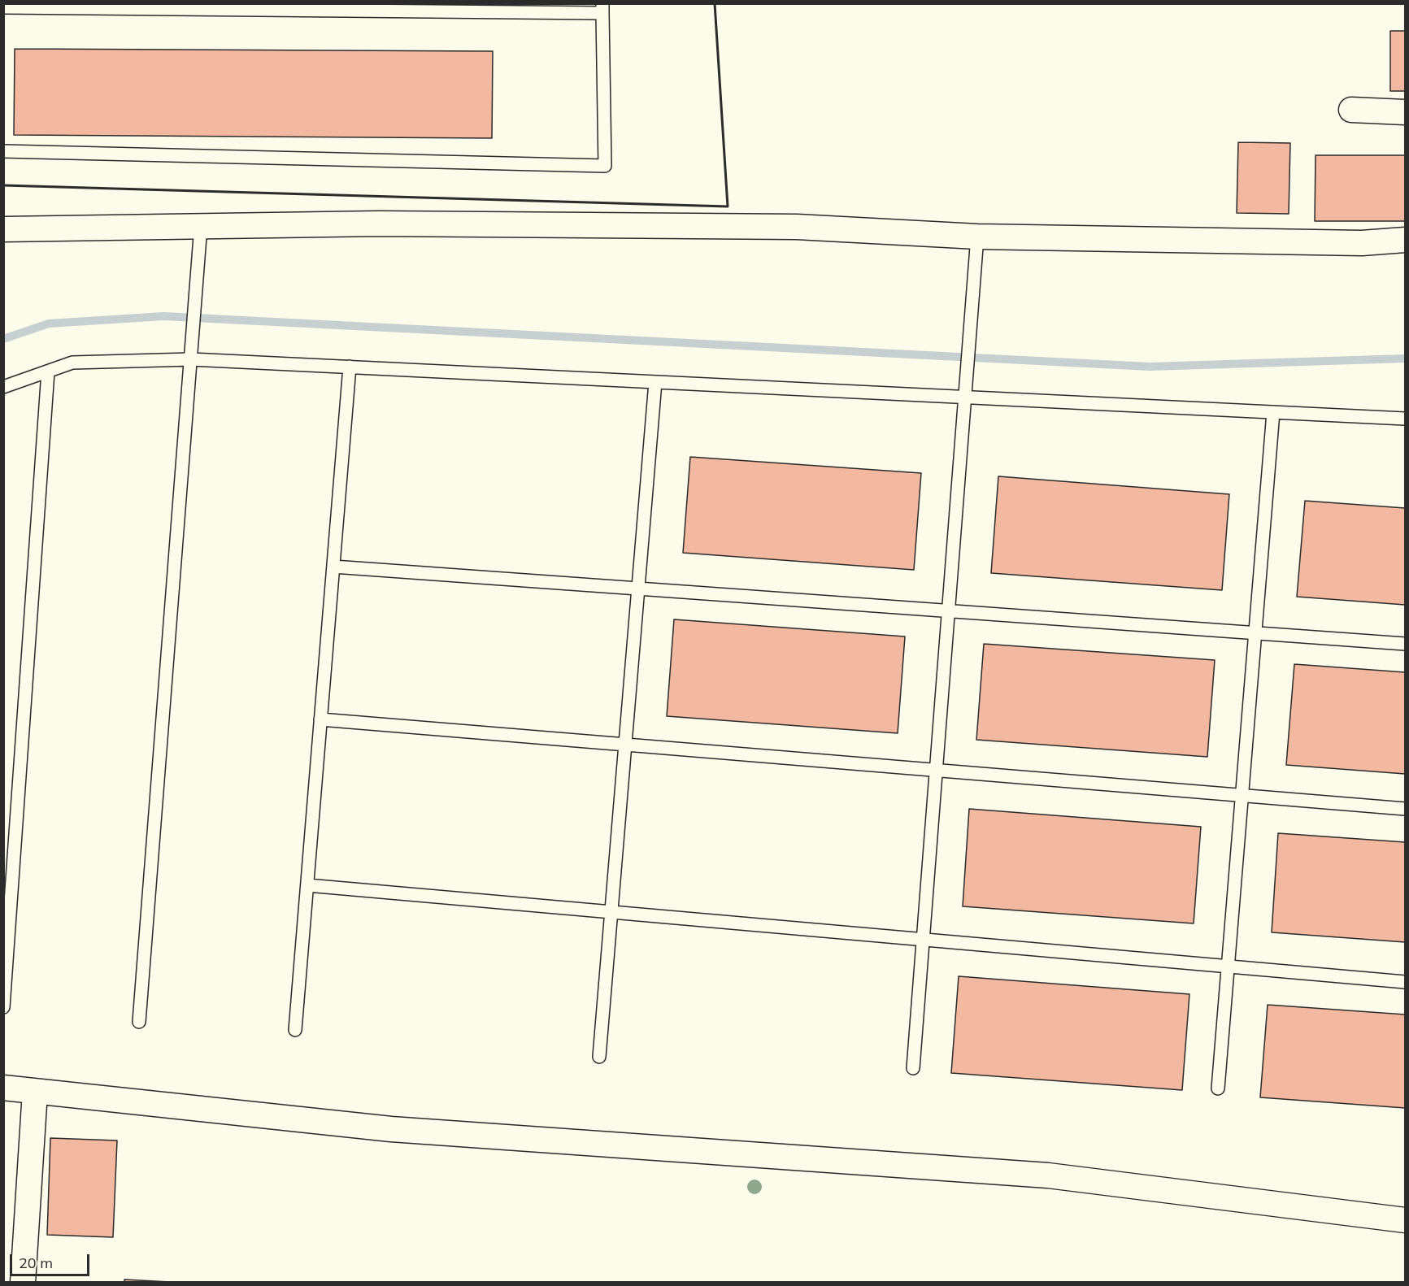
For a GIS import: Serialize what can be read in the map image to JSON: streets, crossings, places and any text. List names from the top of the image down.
{
  "scale_bar": "20 m"
}
